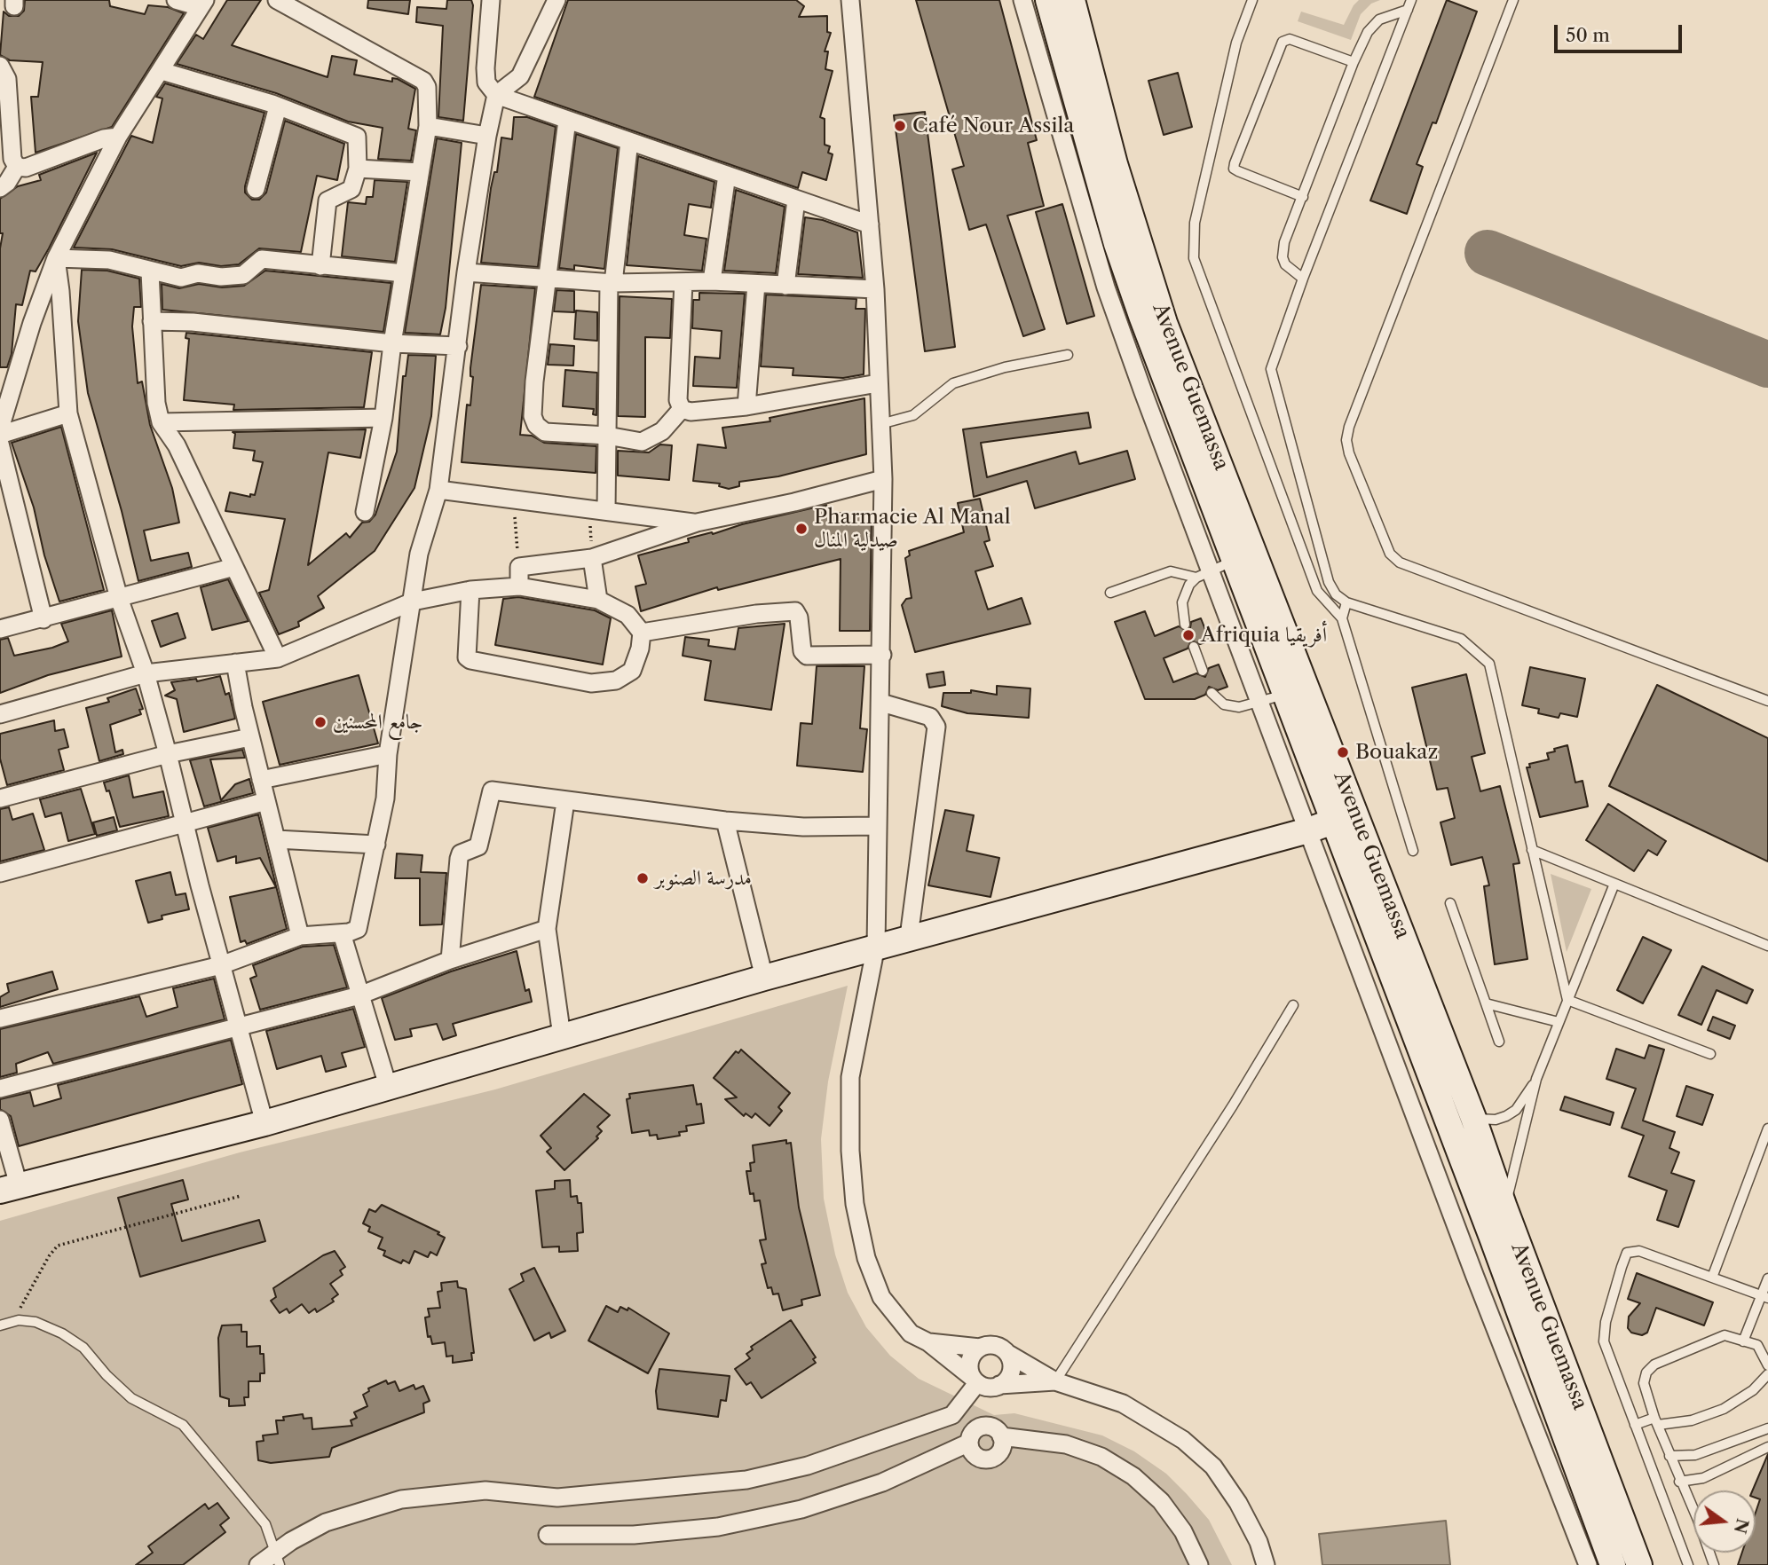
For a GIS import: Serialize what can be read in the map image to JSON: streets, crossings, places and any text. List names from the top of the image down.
{
  "streets": {
    "main road": ["Avenue Guemassa"]
  },
  "places": [
    "Café Nour Assila",
    "Pharmacie Al Manal صيدلية المنال",
    "Afriquia أفريقيا",
    "جامع المحسنين",
    "Bouakaz",
    "مدرسة الصنوبر"
  ],
  "scale_bar": "50 m",
  "north": "right"
}
